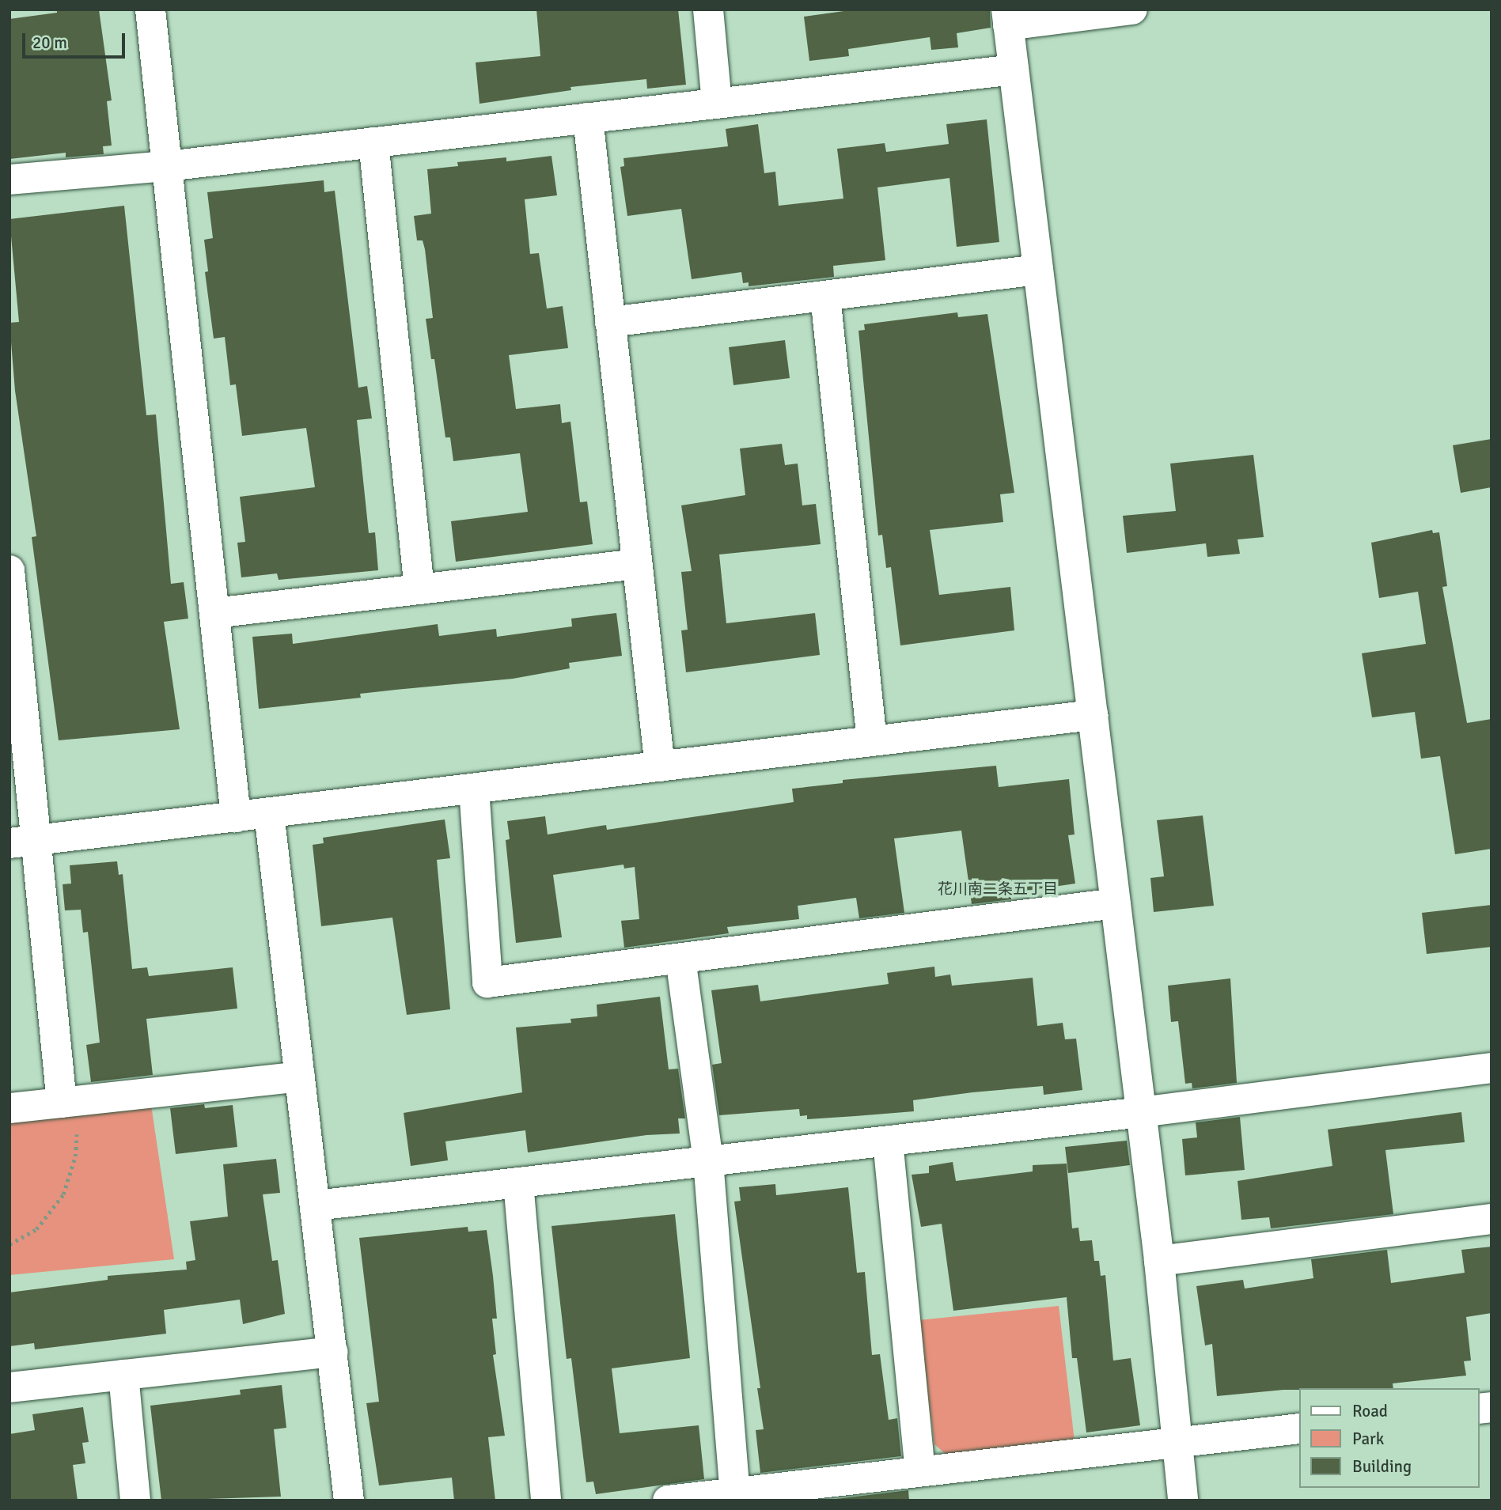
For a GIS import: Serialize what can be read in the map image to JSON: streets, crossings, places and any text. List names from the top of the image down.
{
  "districts": ["花川南二条五丁目"],
  "legend": ["Road", "Park", "Building"],
  "scale_bar": "20 m"
}
